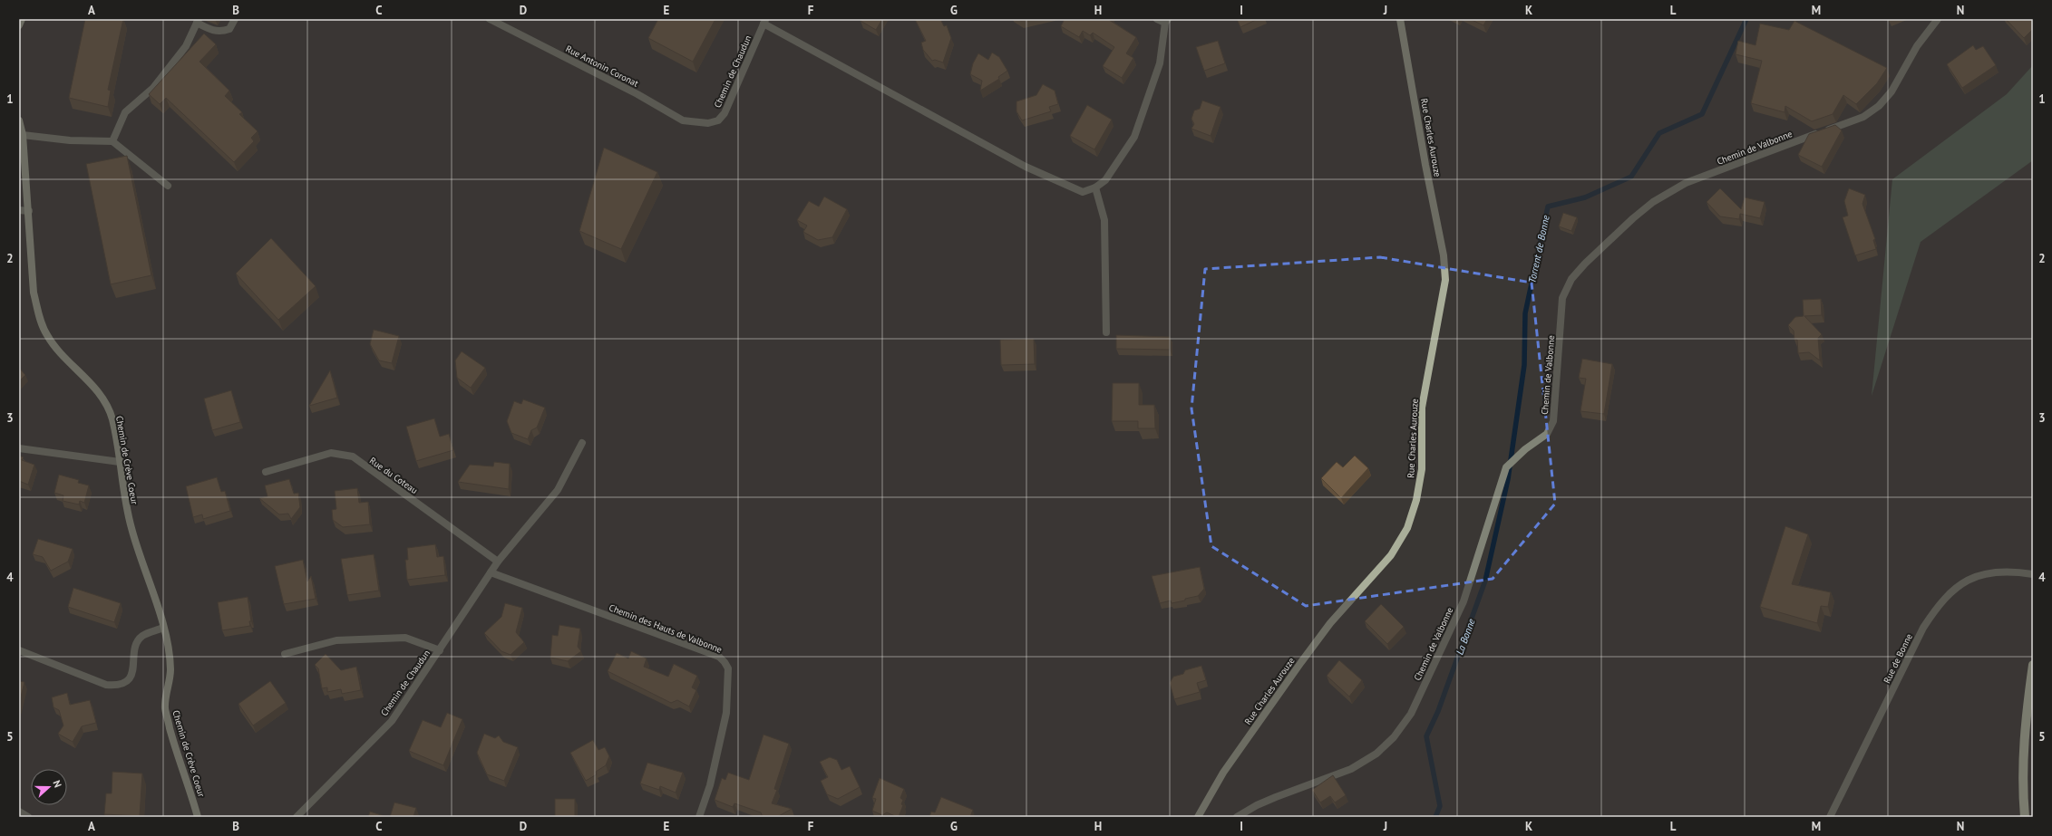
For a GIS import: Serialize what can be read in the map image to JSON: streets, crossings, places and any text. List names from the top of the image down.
{
  "streets": {
    "street": [
      "Rue Antonin Coronat",
      "Chemin de Chaudun",
      "Rue Charles Aurouze",
      "Chemin de Valbonne",
      "Chemin de Crève Coeur",
      "Rue du Coteau",
      "Chemin des Hauts de Valbonne",
      "Rue de Bonne"
    ]
  },
  "crossings": [
    ["Rue Antonin Coronat", "Chemin de Chaudun"],
    ["Chemin de Chaudun", "Rue du Coteau"],
    ["Chemin de Chaudun", "Chemin des Hauts de Valbonne"]
  ],
  "water": ["Torrent de Bonne", "La Bonne"],
  "north": "right",
  "grid": {
    "columns": [
      "A",
      "B",
      "C",
      "D",
      "E",
      "F",
      "G",
      "H",
      "I",
      "J",
      "K",
      "L",
      "M",
      "N"
    ],
    "rows": [
      "1",
      "2",
      "3",
      "4",
      "5"
    ]
  }
}
